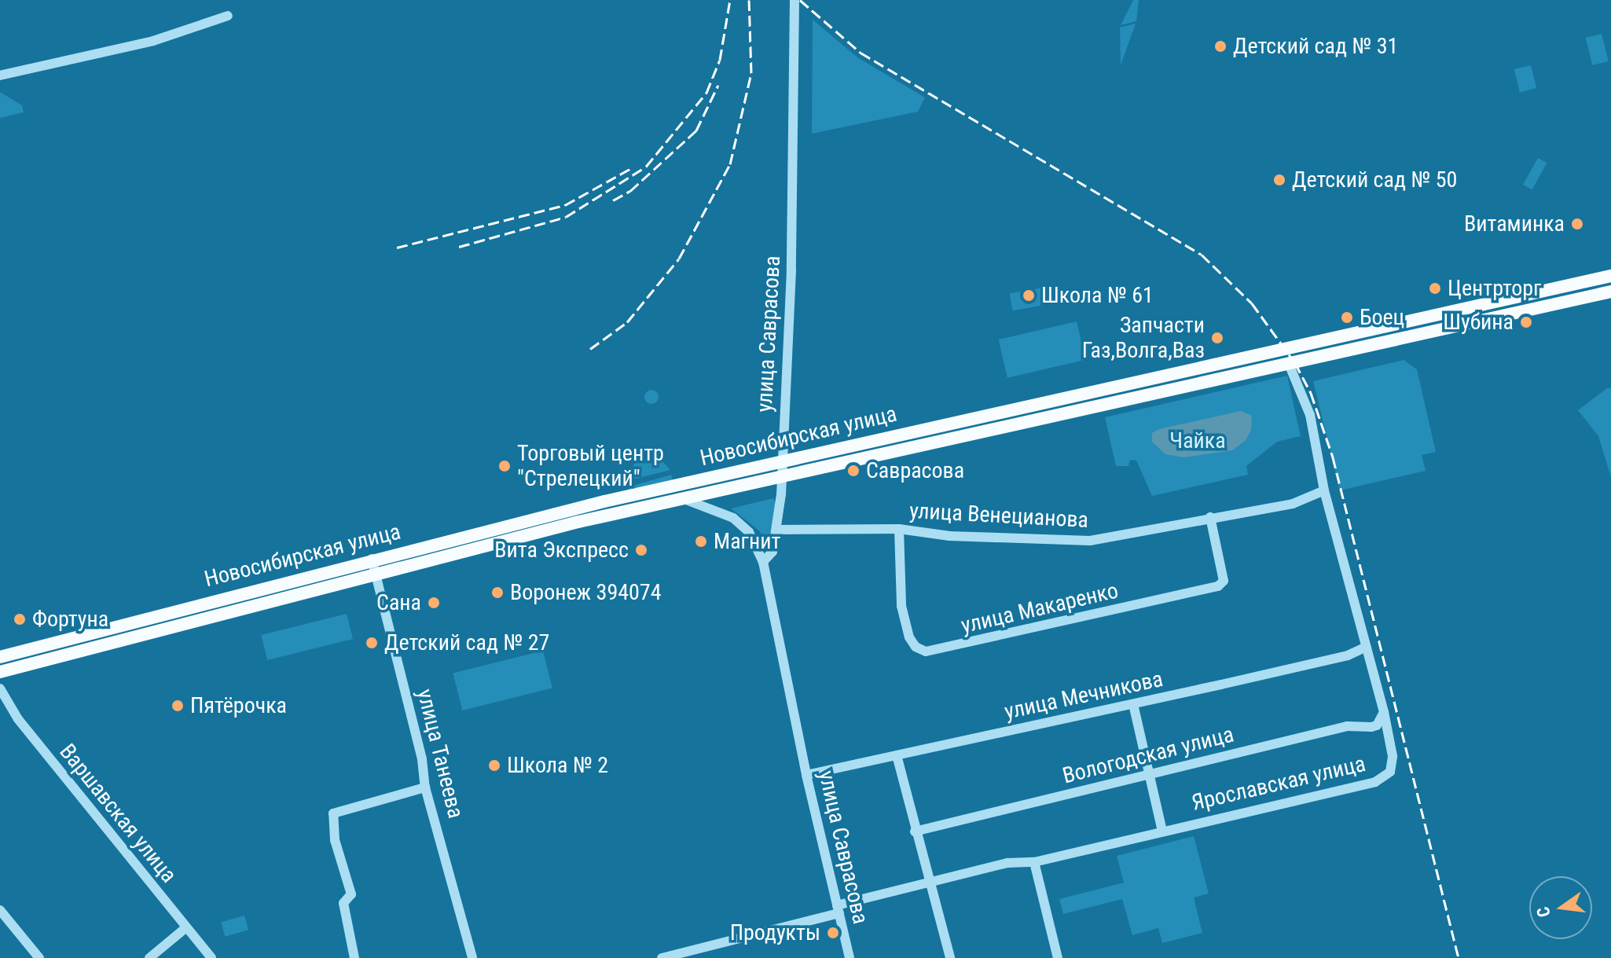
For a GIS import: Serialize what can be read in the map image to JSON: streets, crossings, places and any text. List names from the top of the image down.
{
  "streets": {
    "main road": ["Новосибирская улица"],
    "street": [
      "улица Саврасова",
      "улица Венецианова",
      "улица Макаренко",
      "улица Мечникова",
      "улица Танеева",
      "Вологодская улица",
      "Ярославская улица",
      "Варшавская улица"
    ]
  },
  "crossings": [
    ["улица Саврасова", "Новосибирская улица"],
    ["улица Саврасова", "улица Венецианова"],
    ["улица Саврасова", "улица Мечникова"],
    ["улица Саврасова", "Ярославская улица"],
    ["Новосибирская улица", "улица Танеева"],
    ["Новосибирская улица", "Ярославская улица"],
    ["улица Венецианова", "улица Макаренко"],
    ["улица Венецианова", "Ярославская улица"],
    ["улица Мечникова", "Ярославская улица"],
    ["Вологодская улица", "Ярославская улица"]
  ],
  "parks": ["Чайка"],
  "places": [
    "Детский сад № 31",
    "Детский сад № 50",
    "Витаминка",
    "Центрторг",
    "Школа № 61",
    "Боец",
    "Шубина",
    "Запчасти Газ,Волга,Ваз",
    "Торговый центр \"Стрелецкий\"",
    "Саврасова",
    "Магнит",
    "Вита Экспресс",
    "Воронеж 394074",
    "Сана",
    "Фортуна",
    "Детский сад № 27",
    "Пятёрочка",
    "Школа № 2",
    "Продукты"
  ],
  "north": "left"
}
